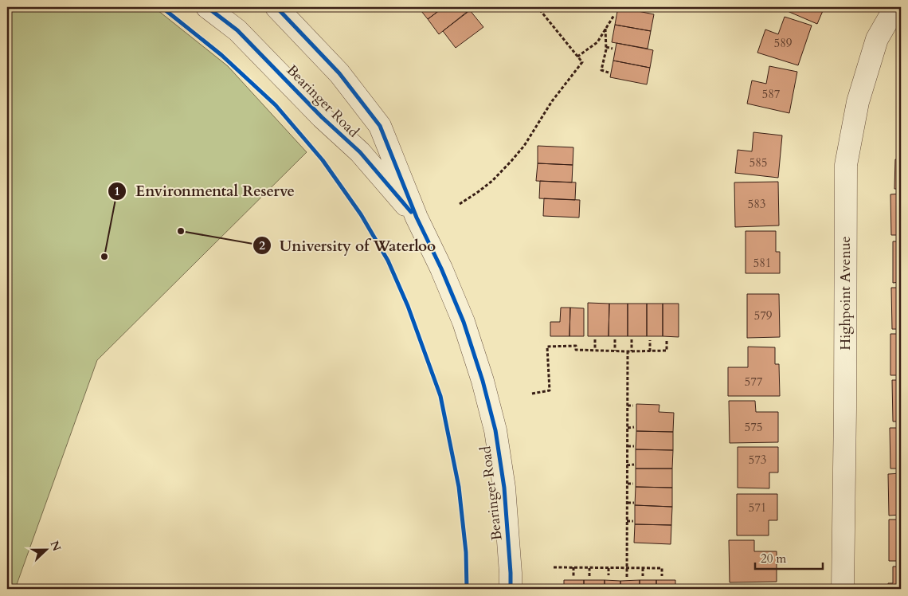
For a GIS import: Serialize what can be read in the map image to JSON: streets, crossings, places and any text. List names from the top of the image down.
{
  "streets": {
    "street": ["Bearinger Road", "Highpoint Avenue"]
  },
  "places": ["University of Waterloo", "Environmental Reserve"],
  "house_numbers": [
    "589",
    "587",
    "585",
    "583",
    "581",
    "579",
    "577",
    "575",
    "573",
    "571"
  ],
  "scale_bar": "20 m",
  "north": "right"
}
